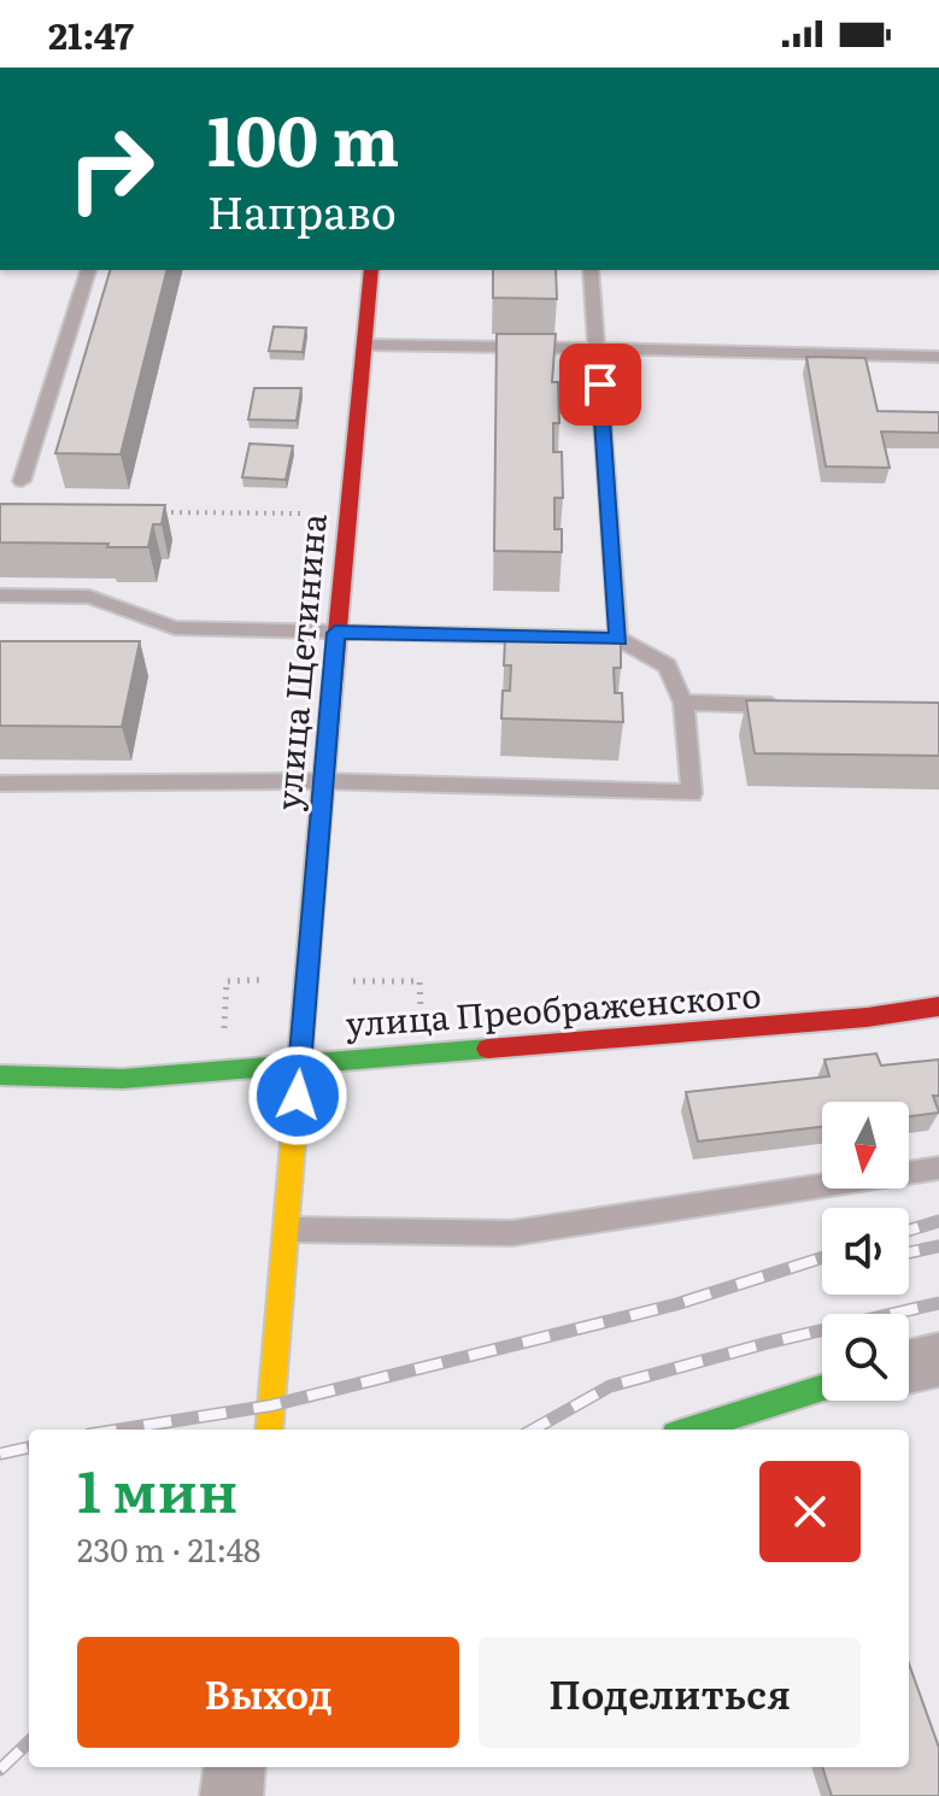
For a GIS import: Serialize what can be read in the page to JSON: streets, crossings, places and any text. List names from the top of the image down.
{
  "streets": {
    "street": ["улица Щетинина", "улица Преображенского"]
  },
  "crossings": [
    ["улица Щетинина", "улица Преображенского"]
  ],
  "north": "bottom",
  "page": {
    "status": "21:47",
    "turn": ["100 m", "Направо"],
    "heading": ["1 мин", "230 m · 21:48"],
    "buttons": ["Выход", "Поделиться"]
  }
}
